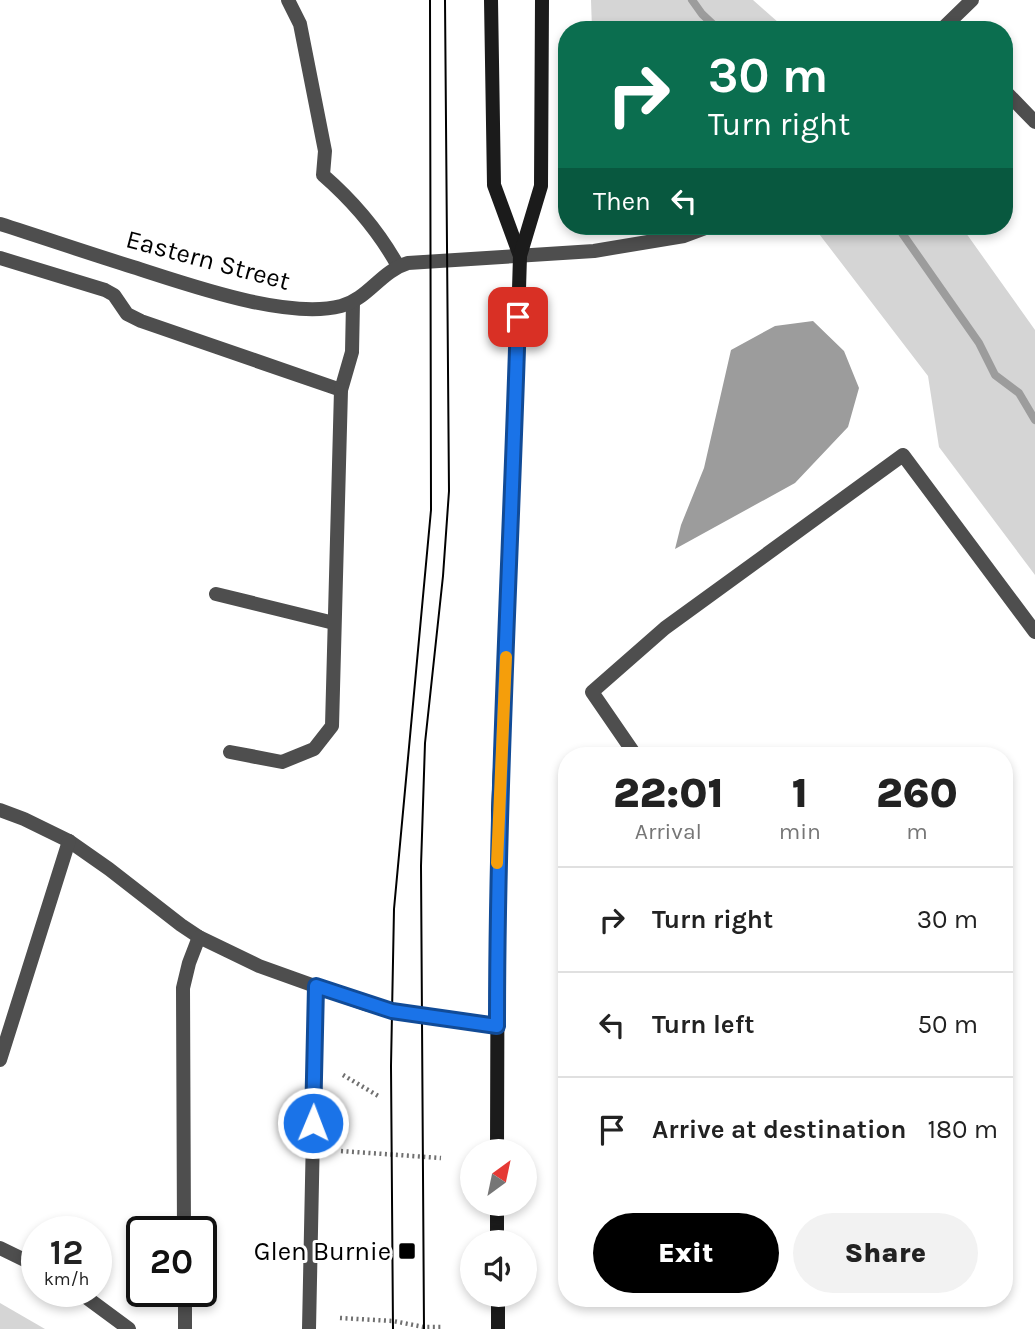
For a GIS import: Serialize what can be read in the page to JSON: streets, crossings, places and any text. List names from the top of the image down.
{
  "streets": {
    "street": ["Eastern Street"]
  },
  "places": {
    "transit": ["Glen Burnie"]
  },
  "north": "top right",
  "page": {
    "turn": ["30 m", "Turn right"],
    "then": "Then",
    "eta": [
      "22:01",
      "Arrival",
      "1",
      "min",
      "260",
      "m"
    ],
    "list": [
      {
        "name": "Turn right",
        "value": "30 m"
      },
      {
        "name": "Turn left",
        "value": "50 m"
      },
      {
        "name": "Arrive at destination",
        "value": "180 m"
      }
    ],
    "buttons": ["Exit", "Share"],
    "speed": "12 km/h",
    "limit": "20"
  }
}
